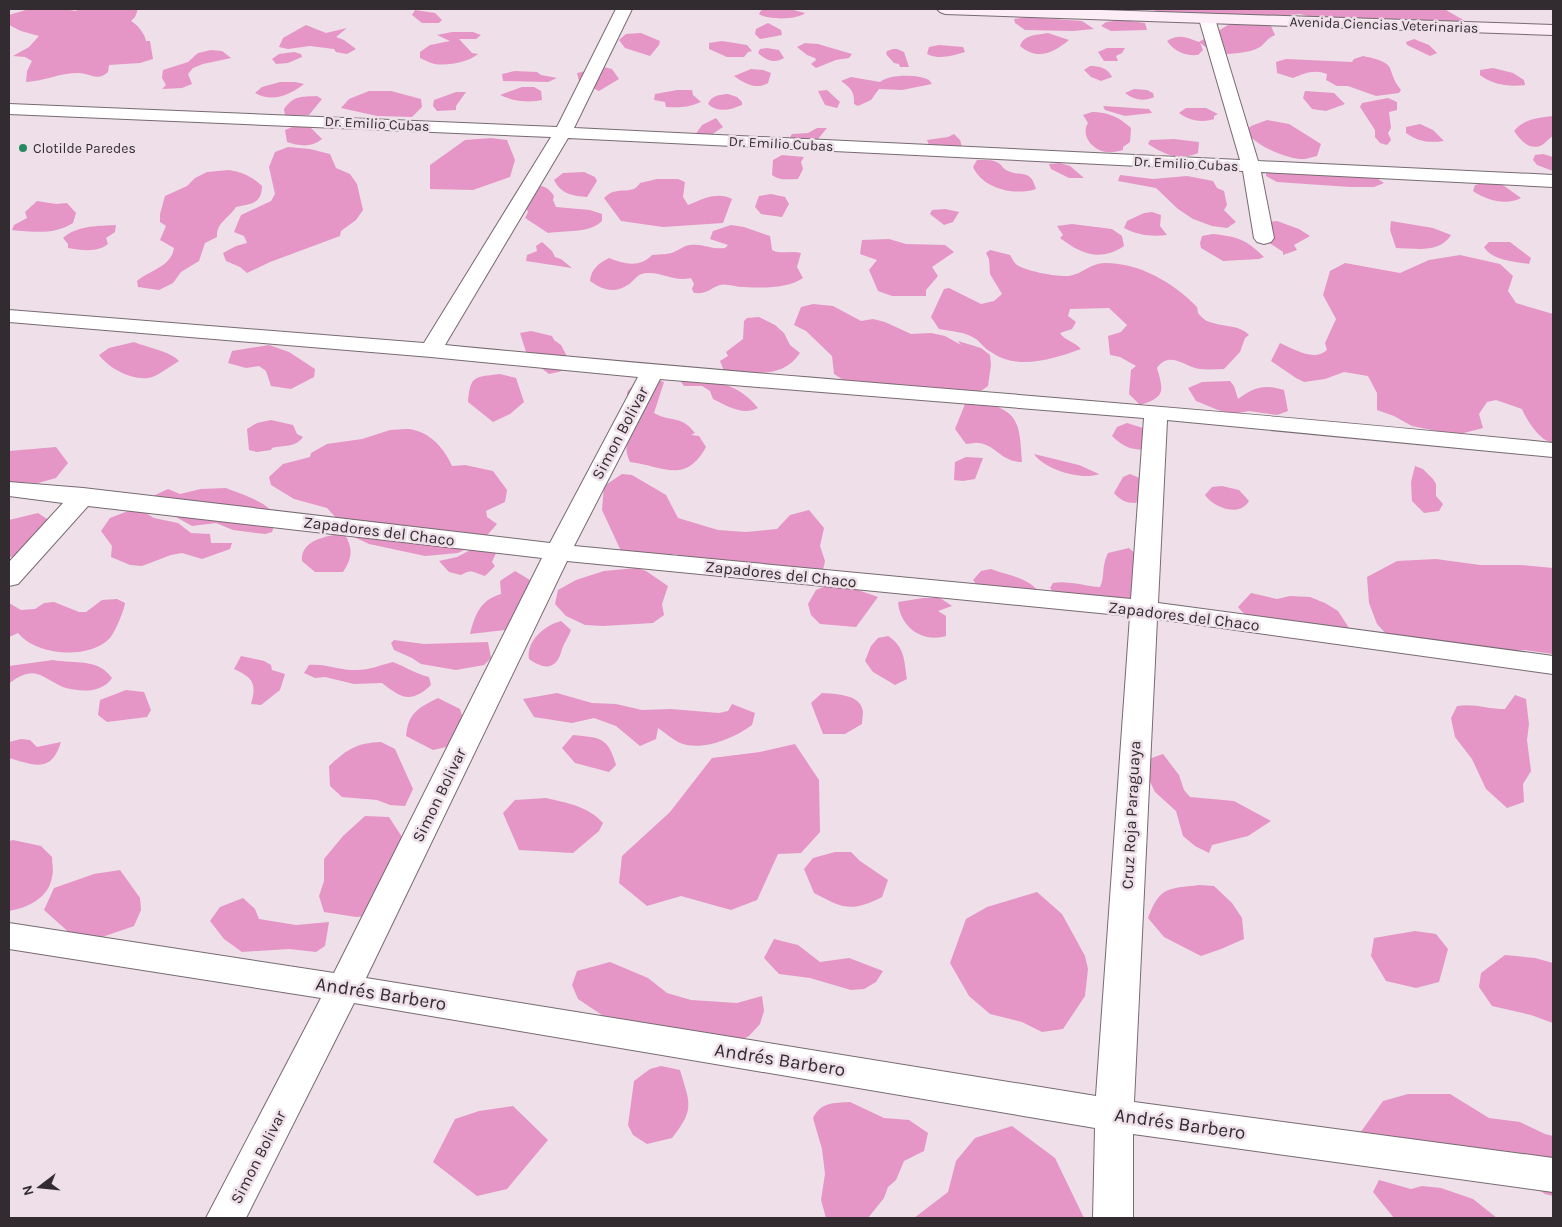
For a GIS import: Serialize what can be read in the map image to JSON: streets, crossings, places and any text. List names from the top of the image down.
{
  "streets": {
    "main road": ["Avenida Ciencias Veterinarias"],
    "street": [
      "Dr. Emilio Cubas",
      "Simon Bolivar",
      "Zapadores del Chaco",
      "Cruz Roja Paraguaya",
      "Andrés Barbero"
    ]
  },
  "crossings": [
    ["Simon Bolivar", "Zapadores del Chaco"],
    ["Simon Bolivar", "Andrés Barbero"],
    ["Zapadores del Chaco", "Cruz Roja Paraguaya"],
    ["Cruz Roja Paraguaya", "Andrés Barbero"]
  ],
  "places": ["Clotilde Paredes"],
  "north": "left"
}
